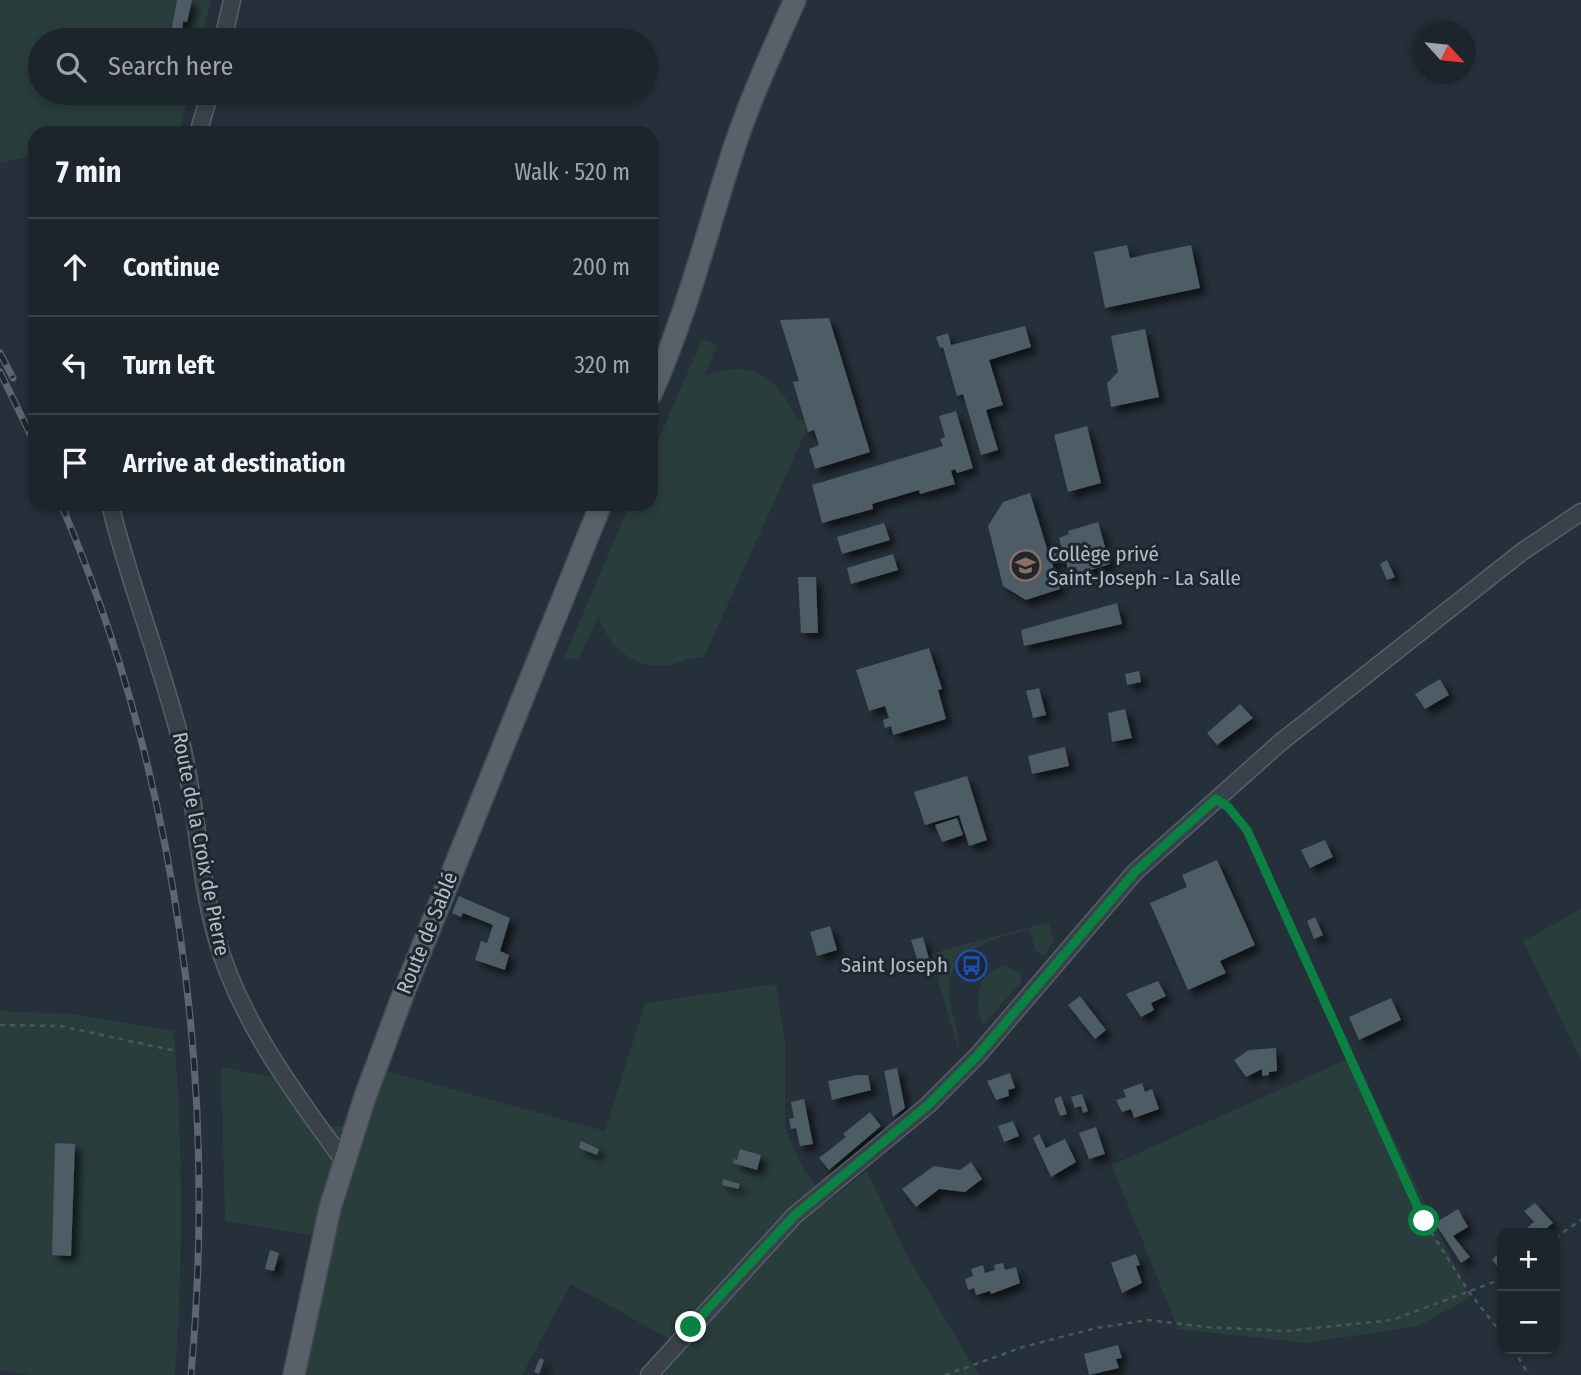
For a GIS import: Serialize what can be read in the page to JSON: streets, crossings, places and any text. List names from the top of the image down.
{
  "streets": {
    "main road": ["Route de Sablé"],
    "street": ["Route de la Croix de Pierre"]
  },
  "crossings": [
    ["Route de la Croix de Pierre", "Route de Sablé"]
  ],
  "places": {
    "school or university": ["Collège privé Saint-Joseph - La Salle"],
    "bus stop": ["Saint Joseph"]
  },
  "north": "bottom right",
  "page": {
    "search": "Search here",
    "heading": ["7 min", "Walk · 520 m"],
    "list": [
      ["Continue", "200 m"],
      ["Turn left", "320 m"],
      "Arrive at destination"
    ],
    "map_buttons": ["+", "−"]
  }
}
